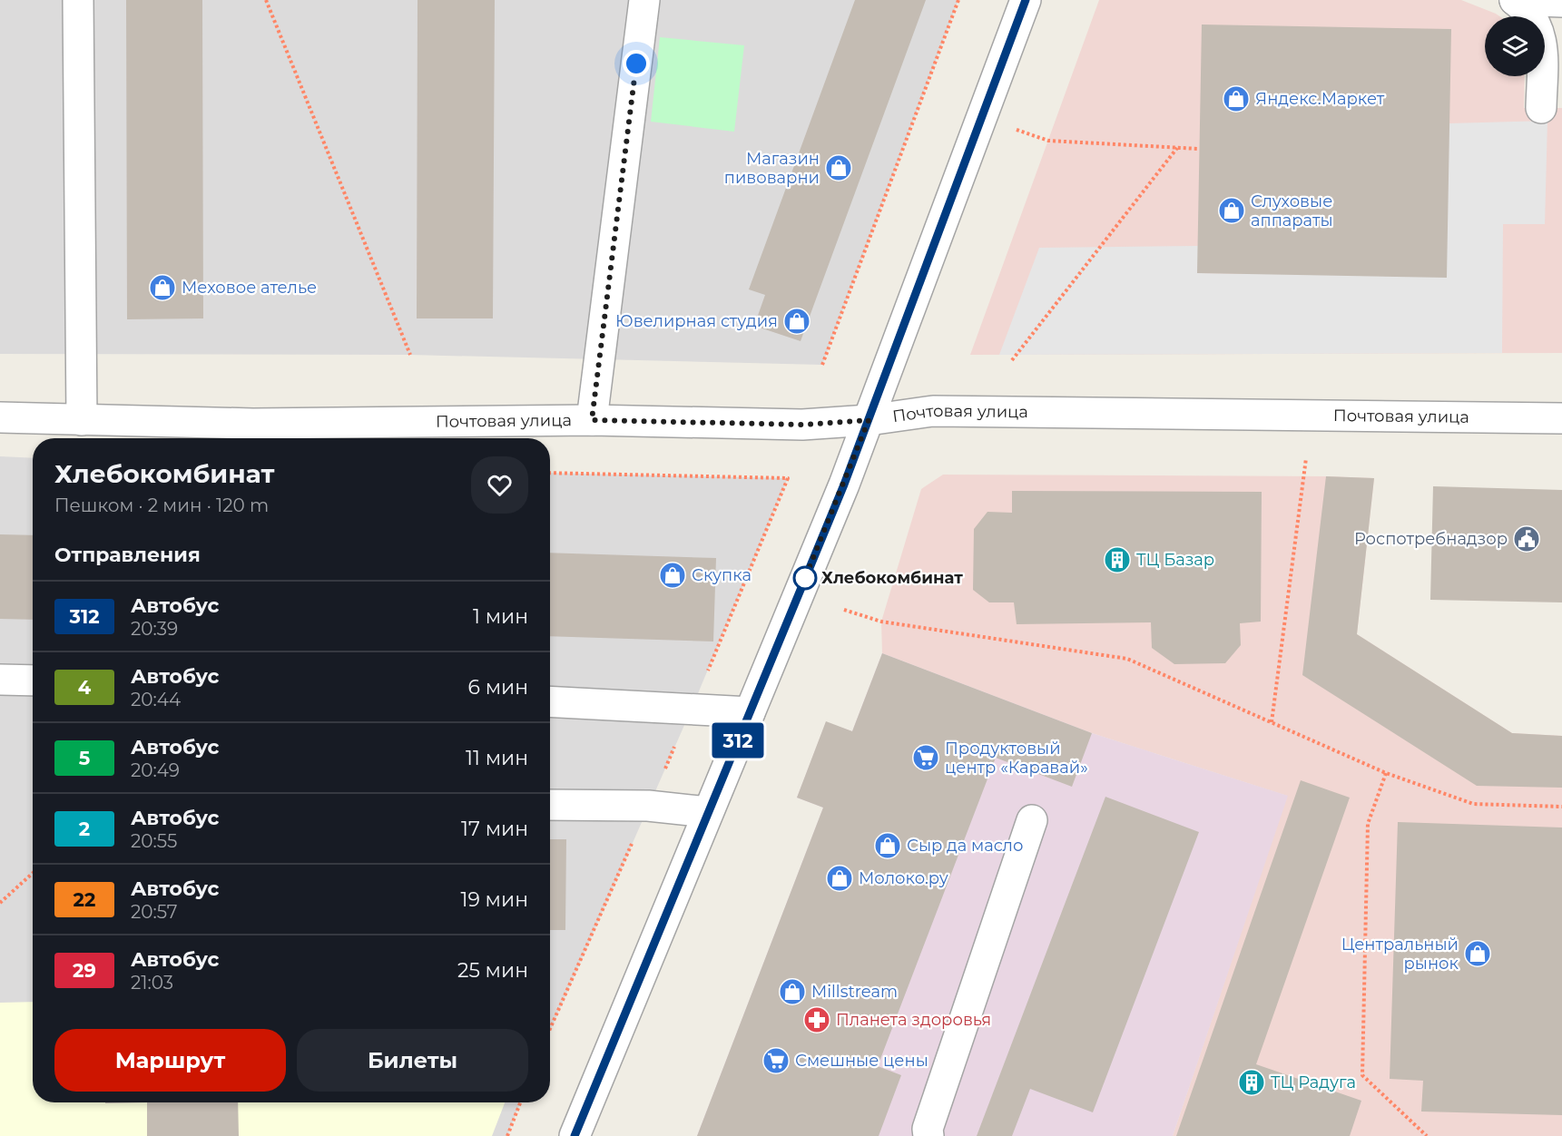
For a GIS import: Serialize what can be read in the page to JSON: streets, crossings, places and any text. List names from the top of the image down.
{
  "streets": {
    "street": ["Почтовая улица"]
  },
  "places": {
    "shop": [
      "Яндекс.Маркет",
      "Магазин пивоварни",
      "Слуховые аппараты",
      "Меховое ателье",
      "Ювелирная студия",
      "Скупка",
      "Сыр да масло",
      "Молоко.ру",
      "Центральный рынок",
      "Millstream"
    ],
    "public building": ["Роспотребнадзор"],
    "building": ["ТЦ Базар", "ТЦ Радуга"],
    "other": ["Хлебокомбинат"],
    "supermarket": ["Продуктовый центр «Каравай»", "Смешные цены"],
    "pharmacy": ["Планета здоровья"]
  },
  "lines": ["bus line 312"],
  "page": {
    "on_map": "312",
    "heading": [
      ["Хлебокомбинат", "Пешком · 2 мин · 120 m"],
      "Отправления"
    ],
    "list": [
      {
        "mark": "312",
        "name": "Автобус",
        "note": "20:39",
        "value": "1 мин"
      },
      {
        "mark": "4",
        "name": "Автобус",
        "note": "20:44",
        "value": "6 мин"
      },
      {
        "mark": "5",
        "name": "Автобус",
        "note": "20:49",
        "value": "11 мин"
      },
      {
        "mark": "2",
        "name": "Автобус",
        "note": "20:55",
        "value": "17 мин"
      },
      {
        "mark": "22",
        "name": "Автобус",
        "note": "20:57",
        "value": "19 мин"
      },
      {
        "mark": "29",
        "name": "Автобус",
        "note": "21:03",
        "value": "25 мин"
      }
    ],
    "buttons": ["Маршрут", "Билеты"]
  }
}
